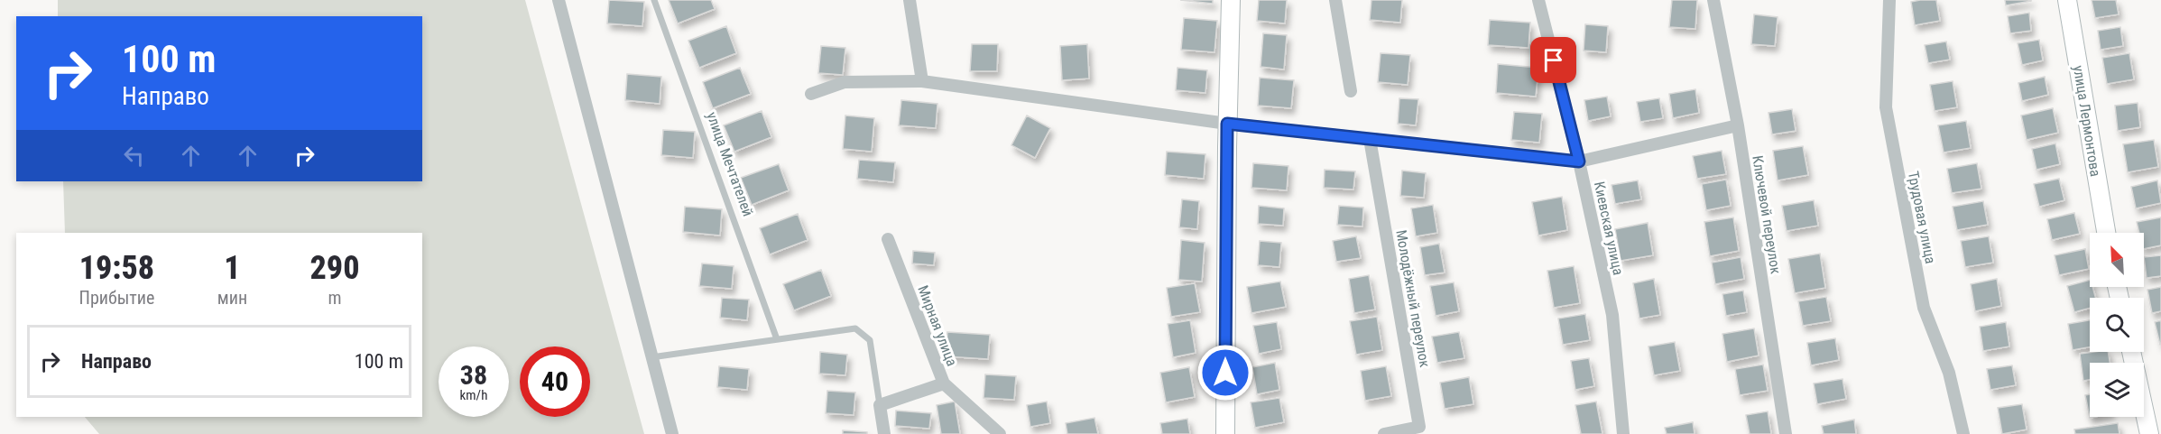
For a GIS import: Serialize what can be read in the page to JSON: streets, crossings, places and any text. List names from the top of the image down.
{
  "streets": {
    "street": [
      "улица Лермонтова",
      "Ключевой переулок",
      "Трудовая улица",
      "Киевская улица",
      "Молодёжный переулок",
      "Мирная улица"
    ],
    "lane": ["улица Мечтателей"]
  },
  "north": "top left",
  "page": {
    "turn": ["100 m", "Направо"],
    "eta": [
      "19:58",
      "Прибытие",
      "1",
      "мин",
      "290",
      "m"
    ],
    "list": [
      {
        "name": "Направо",
        "value": "100 m"
      }
    ],
    "speed": "38 km/h",
    "limit": "40"
  }
}
